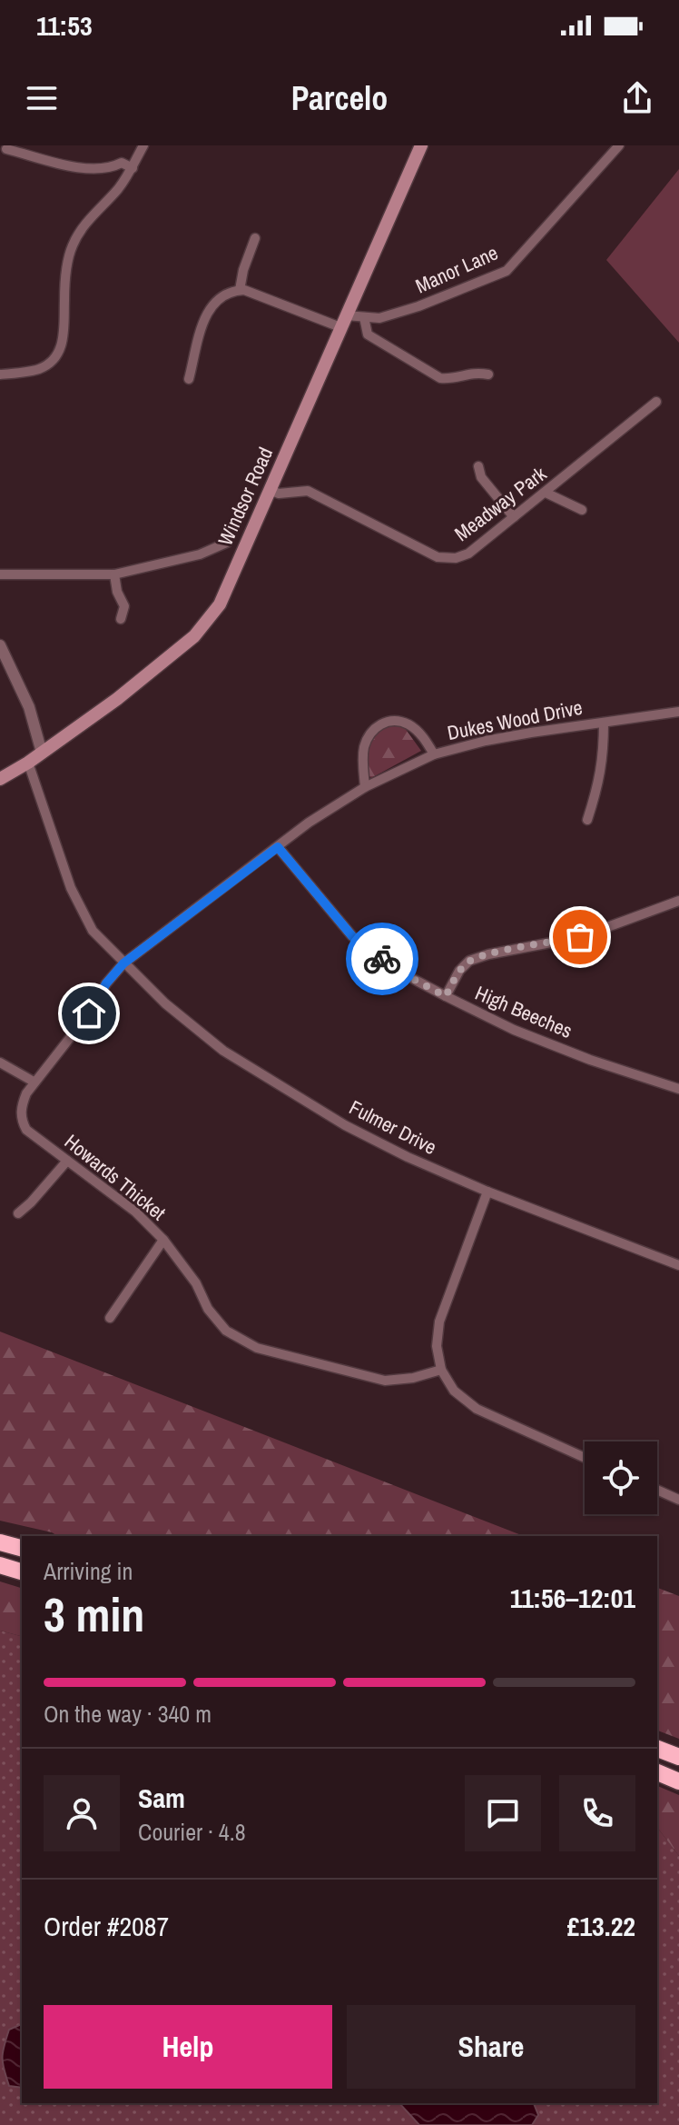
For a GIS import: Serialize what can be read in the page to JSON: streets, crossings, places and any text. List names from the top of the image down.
{
  "streets": {
    "main road": ["Windsor Road"],
    "street": [
      "Manor Lane",
      "Meadway Park",
      "Dukes Wood Drive",
      "High Beeches",
      "Fulmer Drive",
      "Howards Thicket"
    ]
  },
  "crossings": [
    ["Manor Lane", "Windsor Road"],
    ["Windsor Road", "Meadway Park"],
    ["Dukes Wood Drive", "High Beeches"],
    ["Dukes Wood Drive", "Fulmer Drive"],
    ["Dukes Wood Drive", "Howards Thicket"],
    ["Fulmer Drive", "Howards Thicket"]
  ],
  "page": {
    "status": "11:53",
    "header": "Parcelo",
    "heading": ["3 min", "Arriving in", "11:56–12:01"],
    "panel": [
      "Sam",
      "Courier · 4.8",
      "Order #2087",
      "£13.22"
    ],
    "bar": "On the way · 340 m",
    "buttons": ["Help", "Share"]
  }
}
